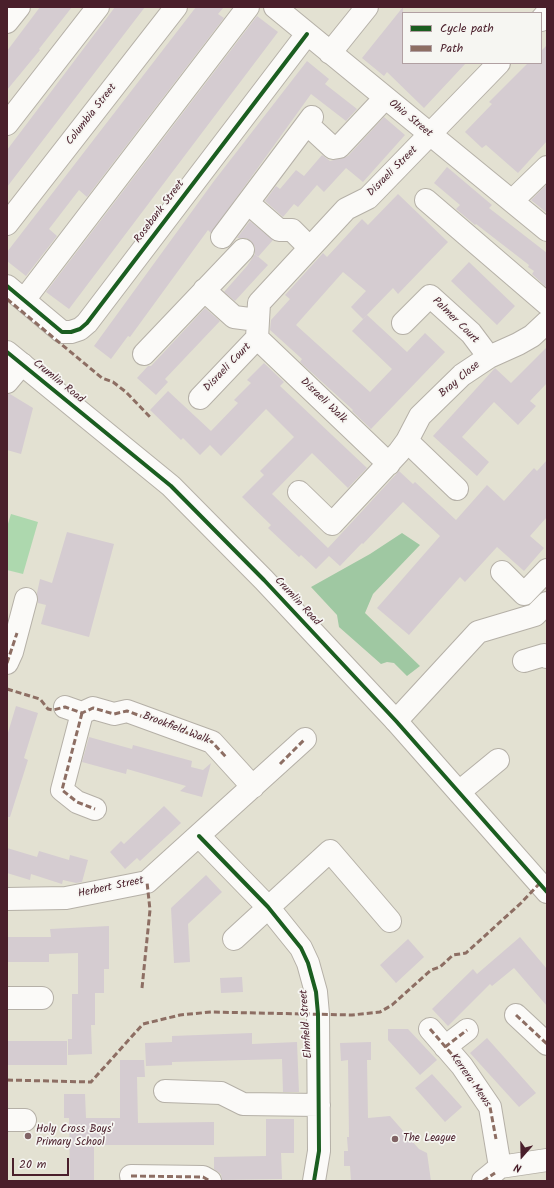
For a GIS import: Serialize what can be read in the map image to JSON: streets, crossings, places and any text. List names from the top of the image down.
{
  "streets": {
    "street": [
      "Columbia Street",
      "Ohio Street",
      "Disraeli Street",
      "Rosebank Street",
      "Palmer Court",
      "Disraeli Court",
      "Bray Close",
      "Crumlin Road",
      "Disraeli Walk",
      "Brookfield Walk",
      "Herbert Street",
      "Elmfield Street",
      "Kerrera Mews"
    ]
  },
  "crossings": [
    ["Ohio Street", "Disraeli Street"],
    ["Ohio Street", "Rosebank Street"],
    ["Disraeli Street", "Disraeli Court"],
    ["Disraeli Street", "Disraeli Walk"],
    ["Palmer Court", "Bray Close"],
    ["Disraeli Court", "Disraeli Walk"],
    ["Bray Close", "Disraeli Walk"],
    ["Brookfield Walk", "Herbert Street"],
    ["Herbert Street", "Elmfield Street"]
  ],
  "places": ["Holy Cross Boys' Primary School", "The League"],
  "legend": ["Cycle path", "Path"],
  "scale_bar": "20 m",
  "north": "bottom"
}
